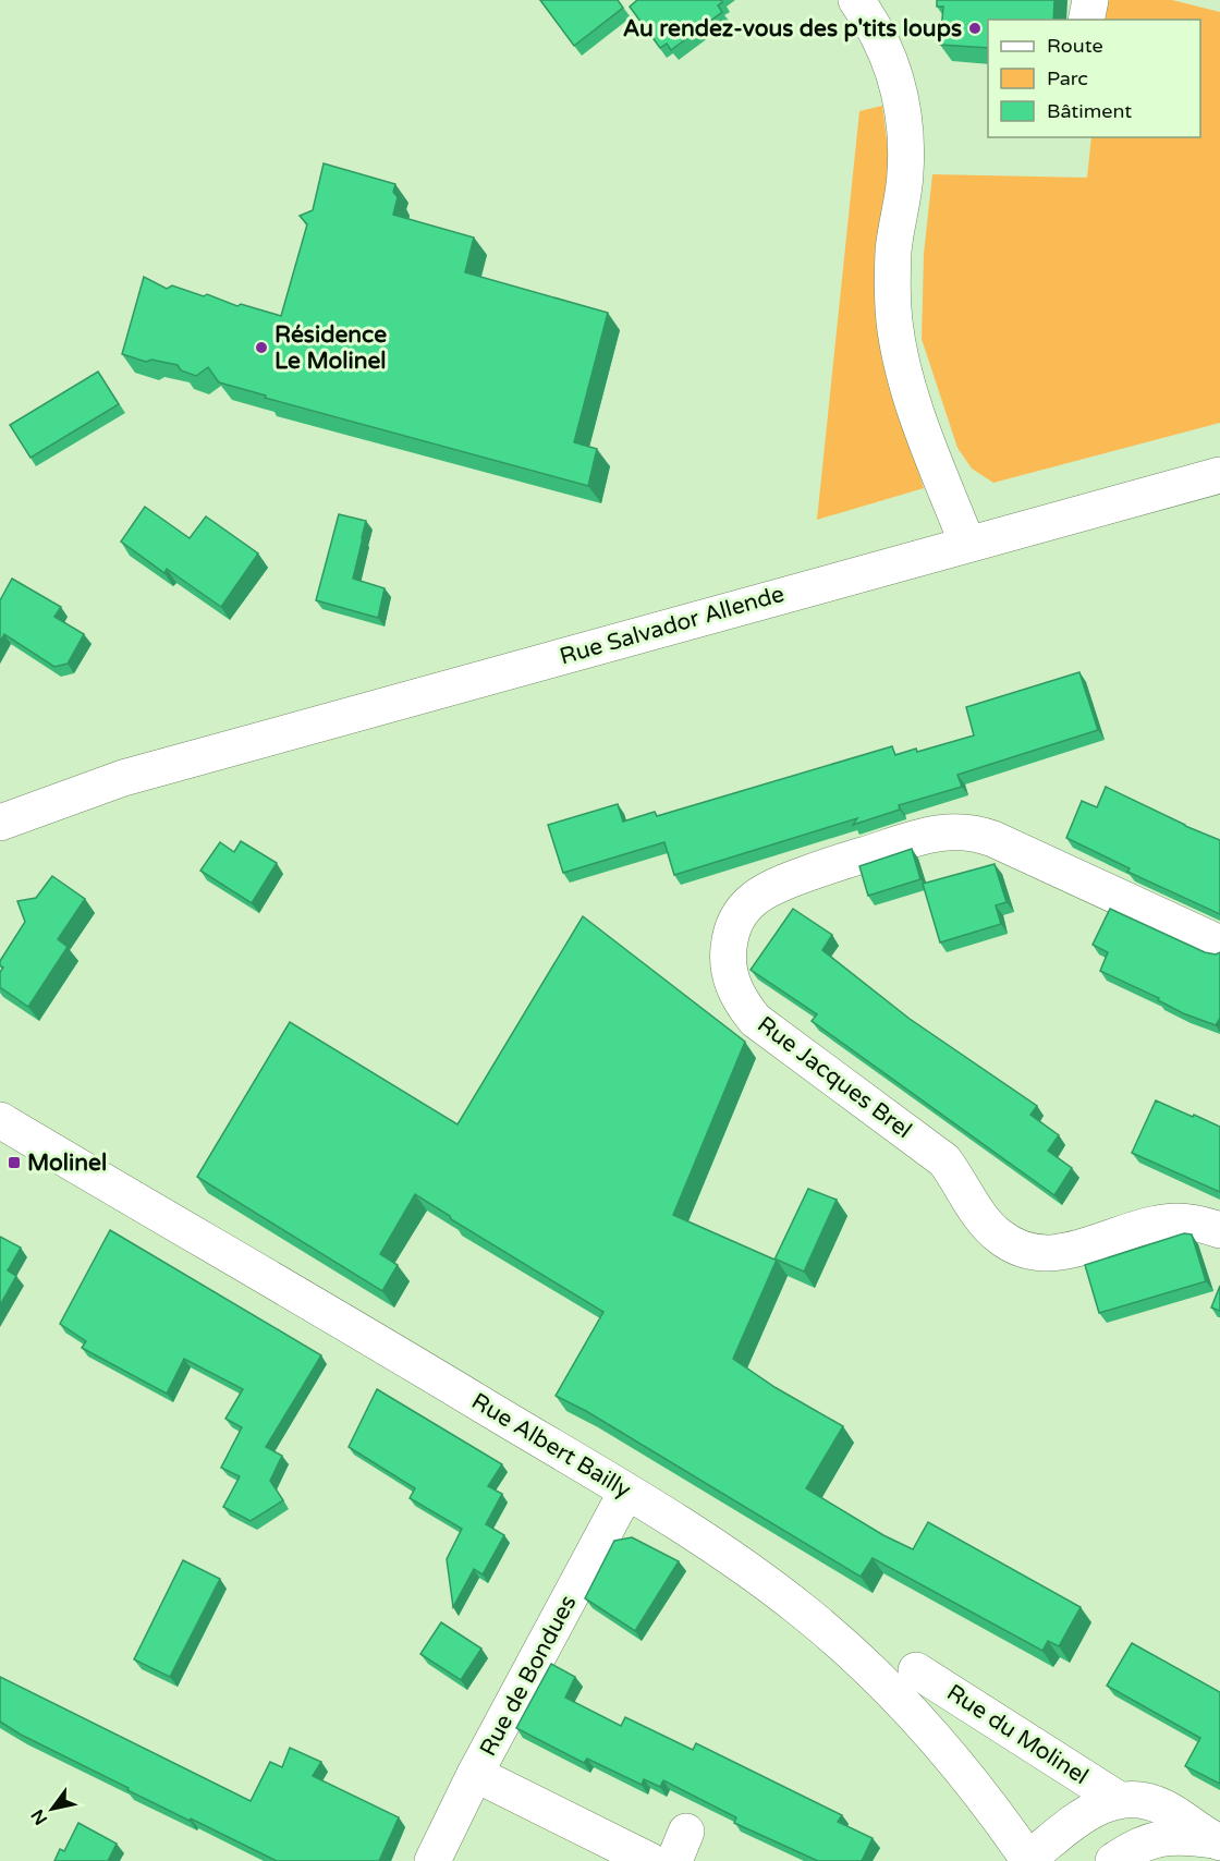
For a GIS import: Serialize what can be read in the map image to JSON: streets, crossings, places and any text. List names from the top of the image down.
{
  "streets": {
    "street": [
      "Rue Salvador Allende",
      "Rue Jacques Brel",
      "Rue Albert Bailly",
      "Rue de Bondues",
      "Rue du Molinel"
    ]
  },
  "crossings": [
    ["Rue Albert Bailly", "Rue de Bondues"],
    ["Rue Albert Bailly", "Rue du Molinel"]
  ],
  "places": {
    "other": ["Au rendez-vous des p'tits loups", "Résidence Le Molinel"],
    "transit": ["Molinel"]
  },
  "legend": ["Route", "Parc", "Bâtiment"],
  "north": "bottom left"
}
